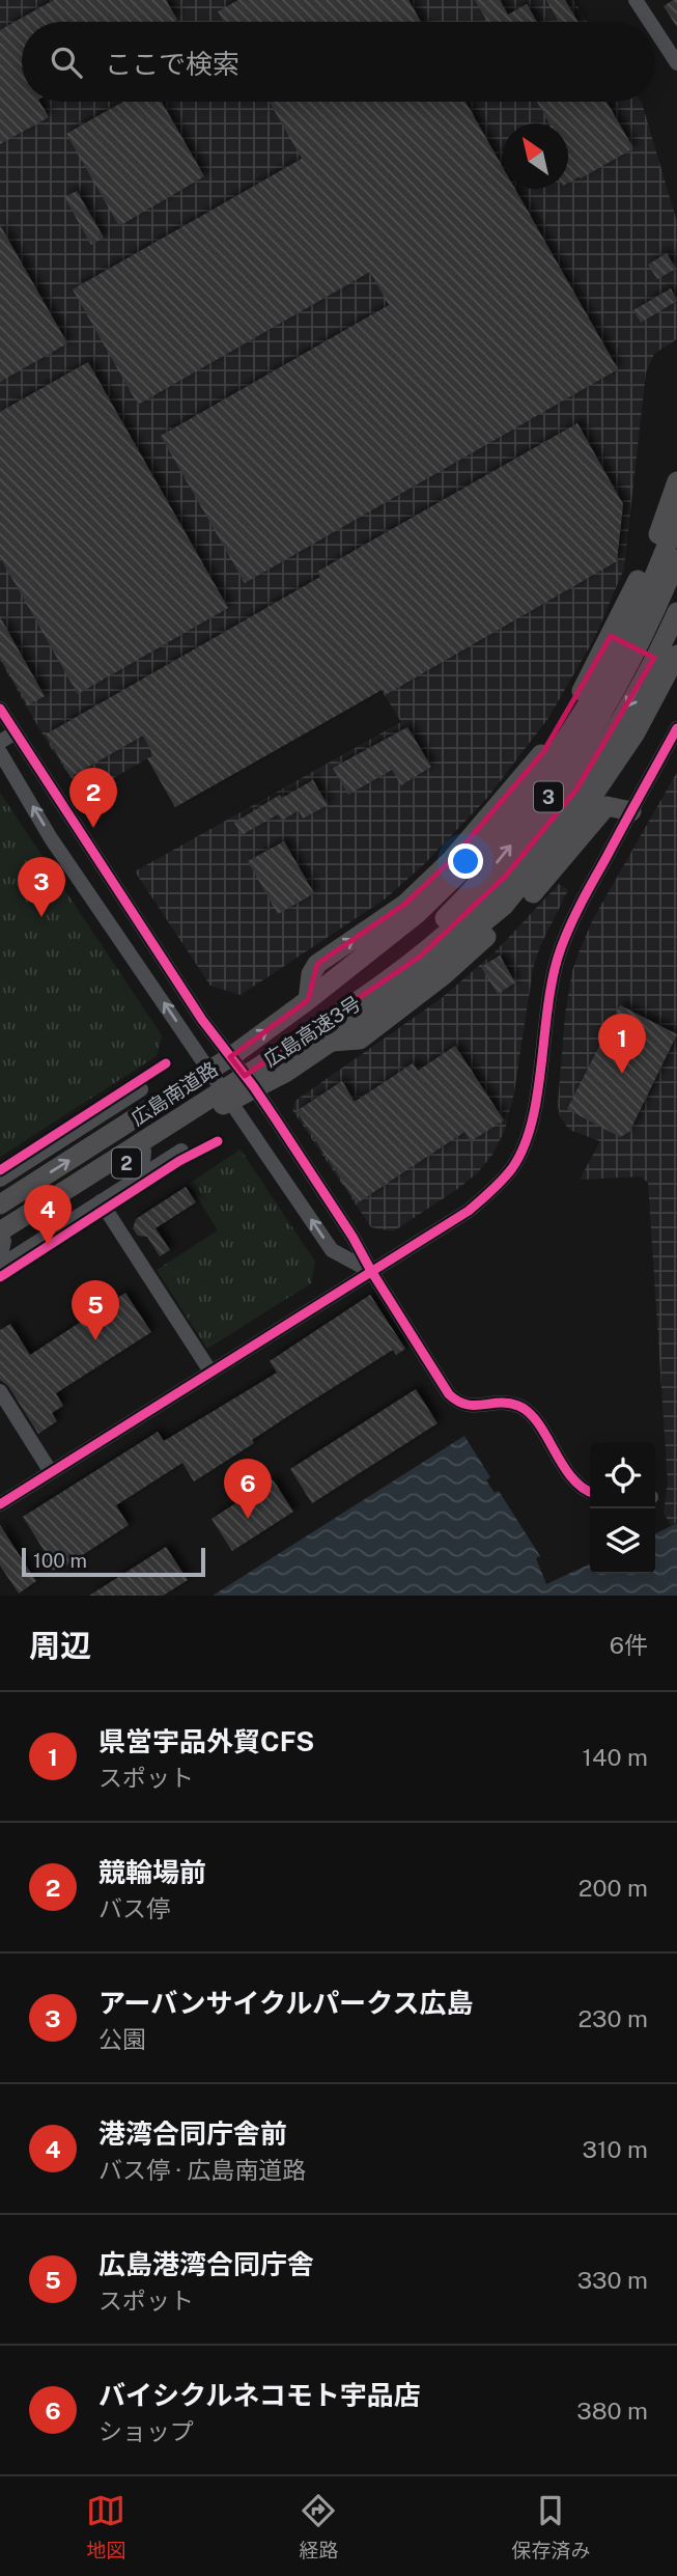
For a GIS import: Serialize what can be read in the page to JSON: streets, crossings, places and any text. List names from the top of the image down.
{
  "streets": {
    "highway": [
      "3",
      "広島高速3号",
      "広島南道路",
      "2"
    ]
  },
  "crossings": [
    ["3", "広島高速3号"],
    ["広島高速3号", "広島南道路"]
  ],
  "scale_bar": "100 m",
  "north": "top left",
  "page": {
    "search": "ここで検索",
    "pins": [
      "2",
      "3",
      "1",
      "4",
      "5",
      "6"
    ],
    "scale": "100 m",
    "heading": ["周辺", "6件"],
    "list": [
      {
        "mark": "1",
        "name": "県営宇品外貿CFS",
        "note": "スポット",
        "value": "140 m"
      },
      {
        "mark": "2",
        "name": "競輪場前",
        "note": "バス停",
        "value": "200 m"
      },
      {
        "mark": "3",
        "name": "アーバンサイクルパークス広島",
        "note": "公園",
        "value": "230 m"
      },
      {
        "mark": "4",
        "name": "港湾合同庁舎前",
        "note": "バス停 · 広島南道路",
        "value": "310 m"
      },
      {
        "mark": "5",
        "name": "広島港湾合同庁舎",
        "note": "スポット",
        "value": "330 m"
      },
      {
        "mark": "6",
        "name": "バイシクルネコモト宇品店",
        "note": "ショップ",
        "value": "380 m"
      }
    ],
    "nav": ["地図", "経路", "保存済み"]
  }
}
